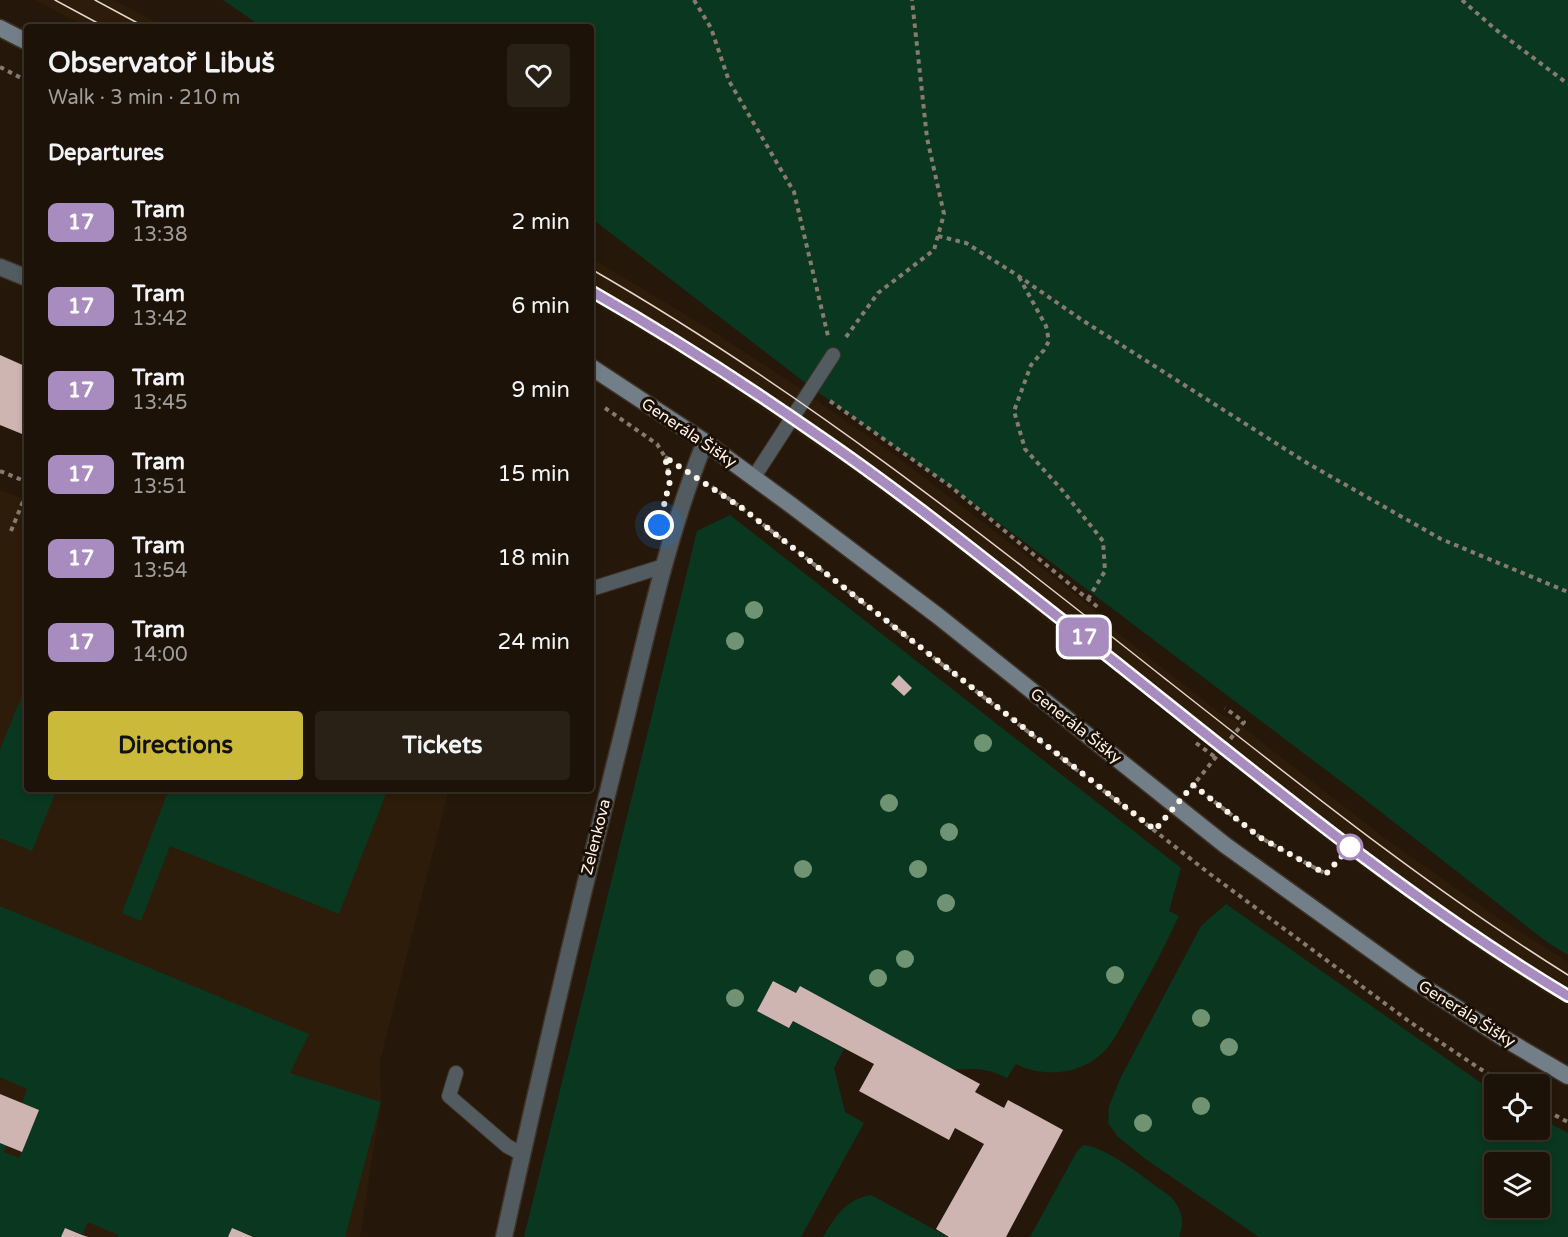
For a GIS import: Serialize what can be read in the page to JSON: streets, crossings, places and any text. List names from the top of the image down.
{
  "streets": {
    "main road": ["Generála Šišky"],
    "street": ["Zelenkova"]
  },
  "crossings": [
    ["Generála Šišky", "Zelenkova"]
  ],
  "lines": ["tram line 17"],
  "page": {
    "on_map": "17",
    "heading": [
      ["Observatoř Libuš", "Walk · 3 min · 210 m"],
      "Departures"
    ],
    "list": [
      {
        "mark": "17",
        "name": "Tram",
        "note": "13:38",
        "value": "2 min"
      },
      {
        "mark": "17",
        "name": "Tram",
        "note": "13:42",
        "value": "6 min"
      },
      {
        "mark": "17",
        "name": "Tram",
        "note": "13:45",
        "value": "9 min"
      },
      {
        "mark": "17",
        "name": "Tram",
        "note": "13:51",
        "value": "15 min"
      },
      {
        "mark": "17",
        "name": "Tram",
        "note": "13:54",
        "value": "18 min"
      },
      {
        "mark": "17",
        "name": "Tram",
        "note": "14:00",
        "value": "24 min"
      }
    ],
    "buttons": ["Directions", "Tickets"]
  }
}
